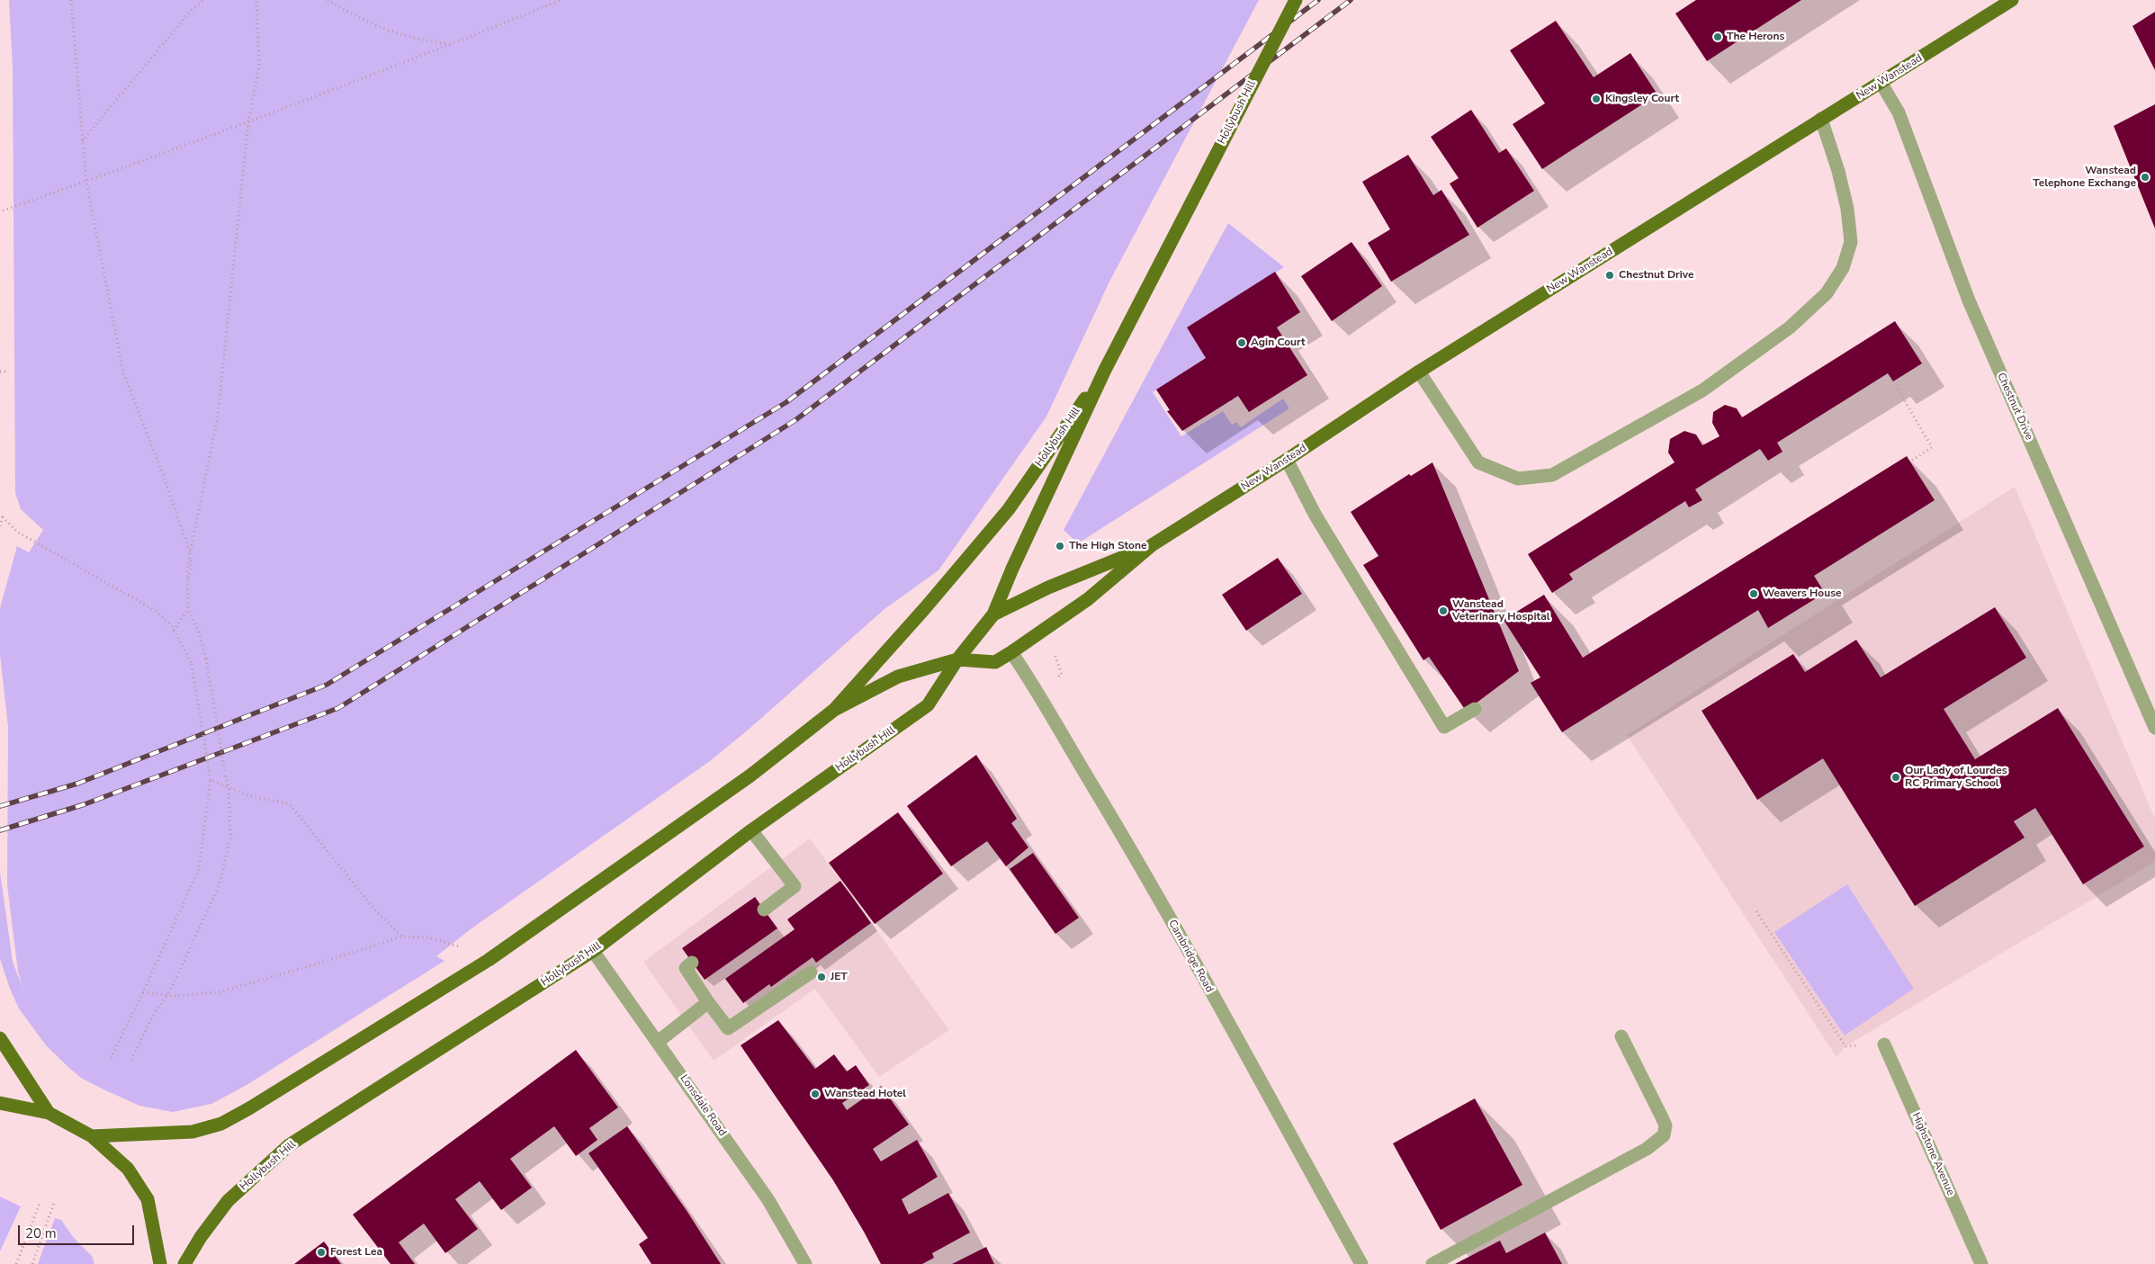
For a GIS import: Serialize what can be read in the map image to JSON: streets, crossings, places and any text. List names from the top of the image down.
{
  "streets": {
    "main road": ["New Wanstead", "Hollybush Hill"],
    "street": [
      "Chestnut Drive",
      "Cambridge Road",
      "Lonsdale Road",
      "Highstone Avenue"
    ]
  },
  "crossings": [
    ["New Wanstead", "Hollybush Hill"],
    ["New Wanstead", "Chestnut Drive"],
    ["New Wanstead", "Cambridge Road"],
    ["Hollybush Hill", "Lonsdale Road"]
  ],
  "places": [
    "The Herons",
    "Kingsley Court",
    "Wanstead Telephone Exchange",
    "Chestnut Drive",
    "Agin Court",
    "The High Stone",
    "Weavers House",
    "Wanstead Veterinary Hospital",
    "Our Lady of Lourdes RC Primary School",
    "JET",
    "Wanstead Hotel",
    "Forest Lea"
  ],
  "scale_bar": "20 m"
}
